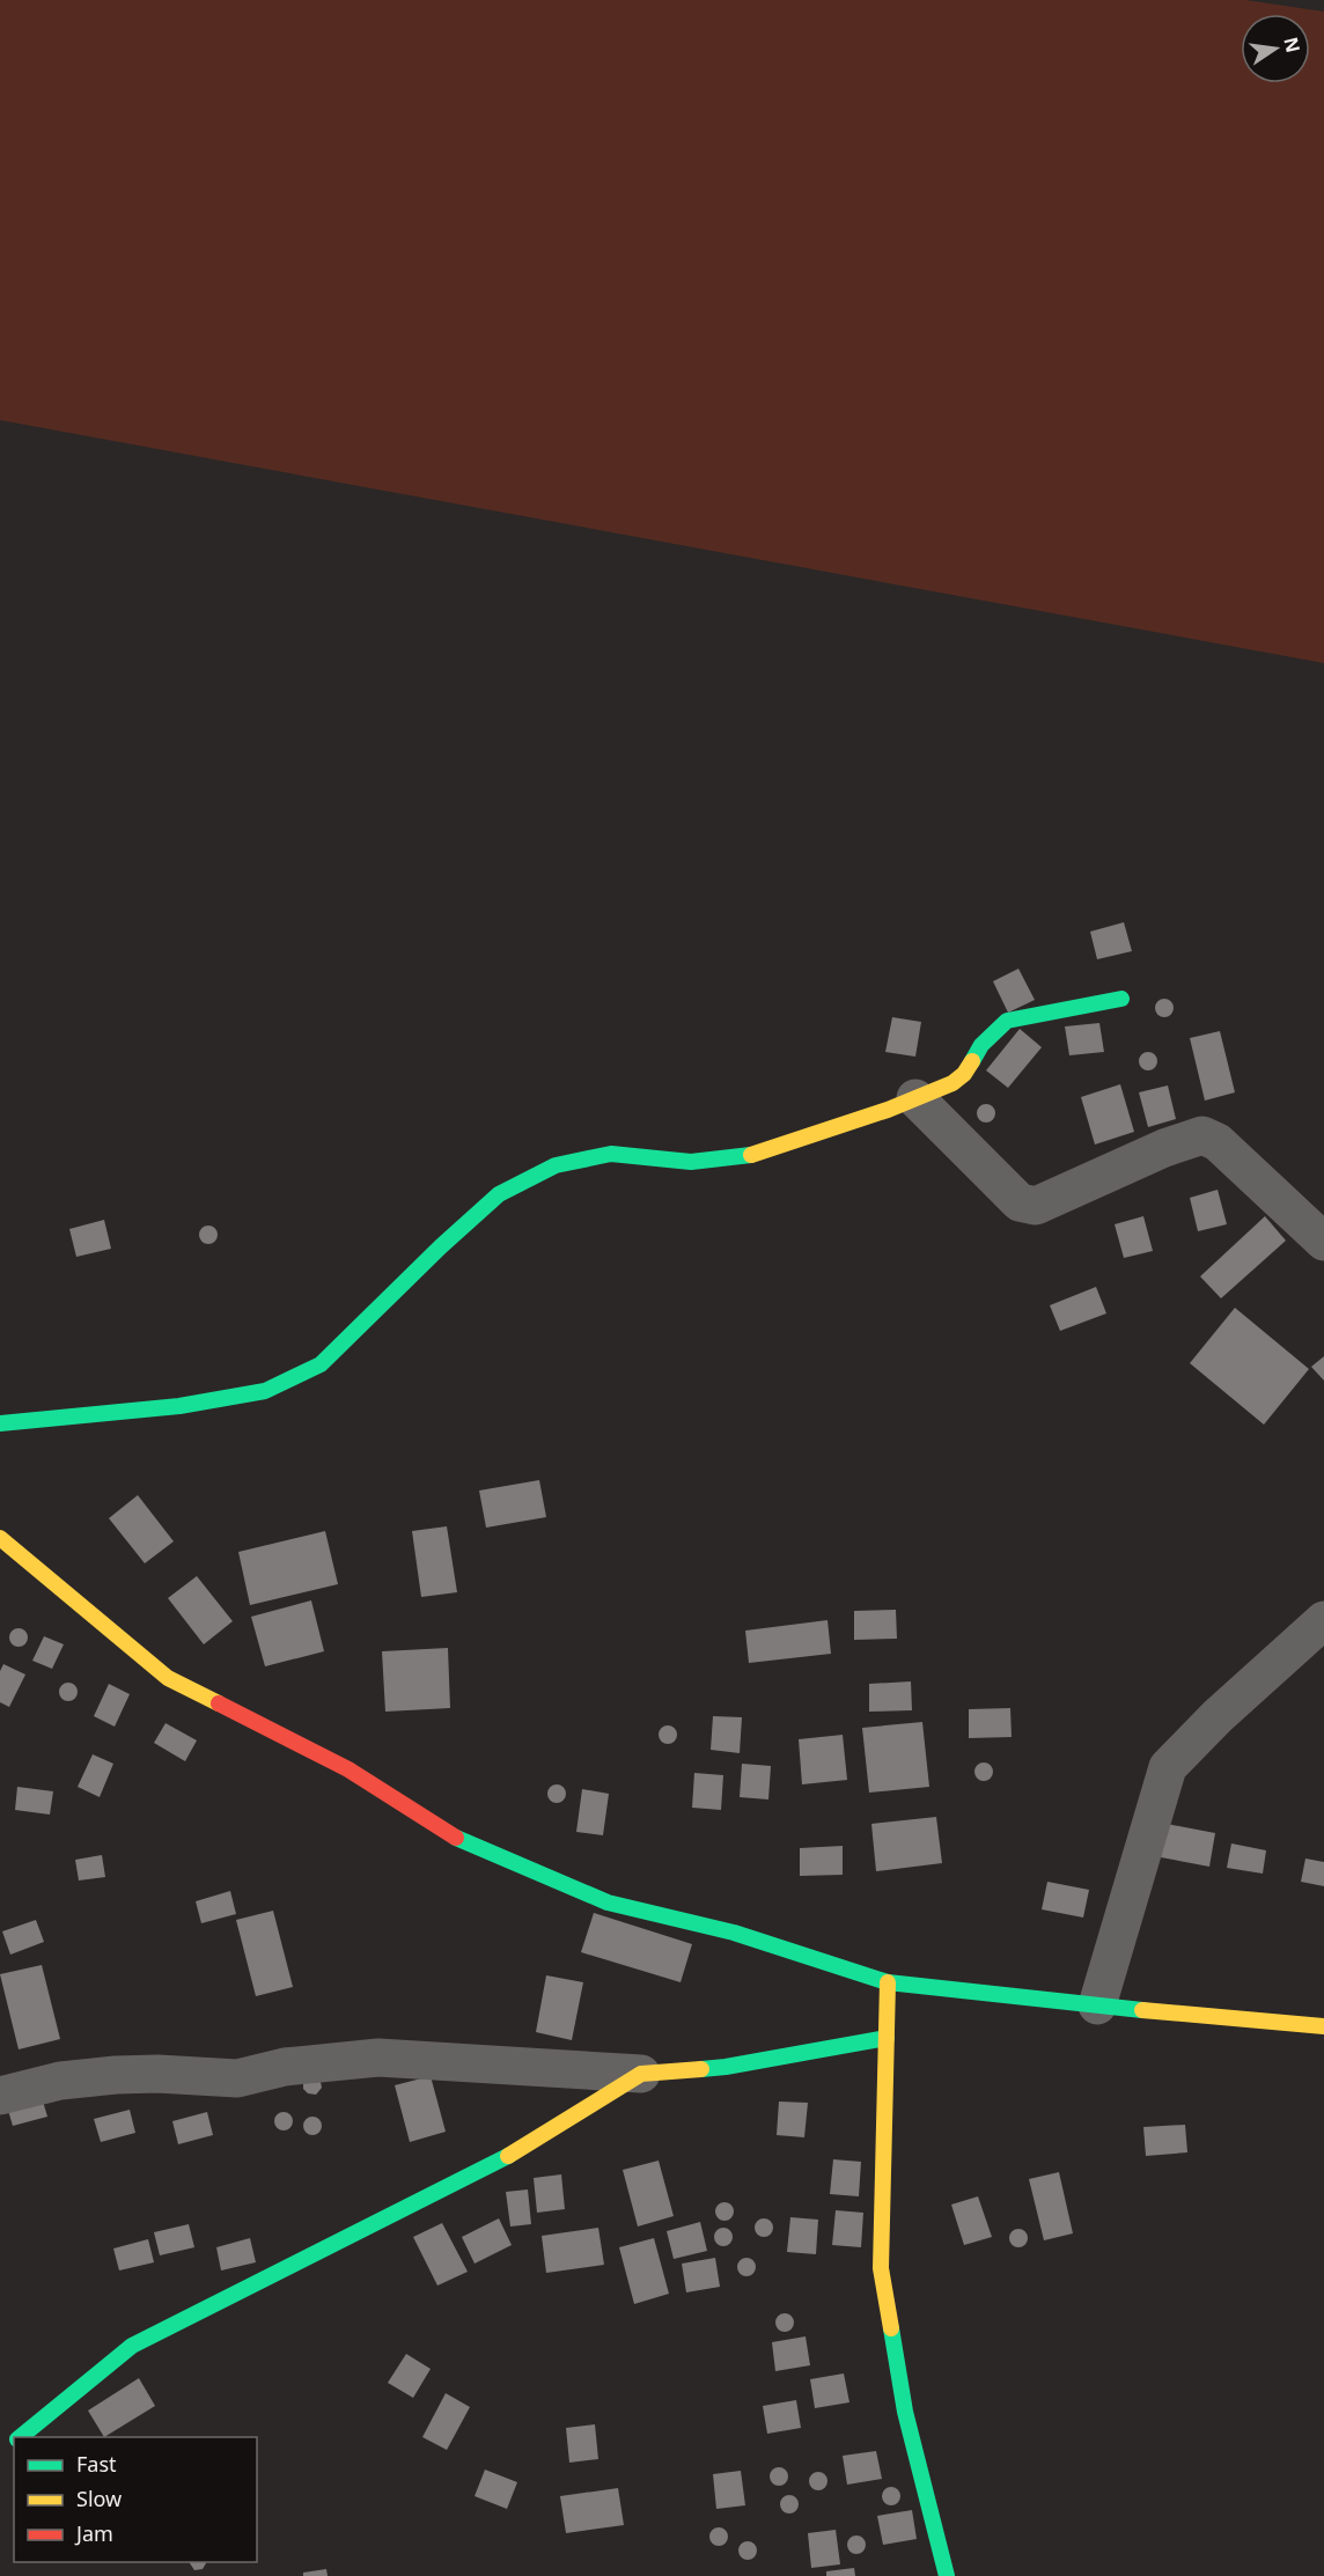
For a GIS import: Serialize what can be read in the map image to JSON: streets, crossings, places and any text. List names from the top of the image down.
{
  "legend": ["Fast", "Slow", "Jam"],
  "north": "right"
}
